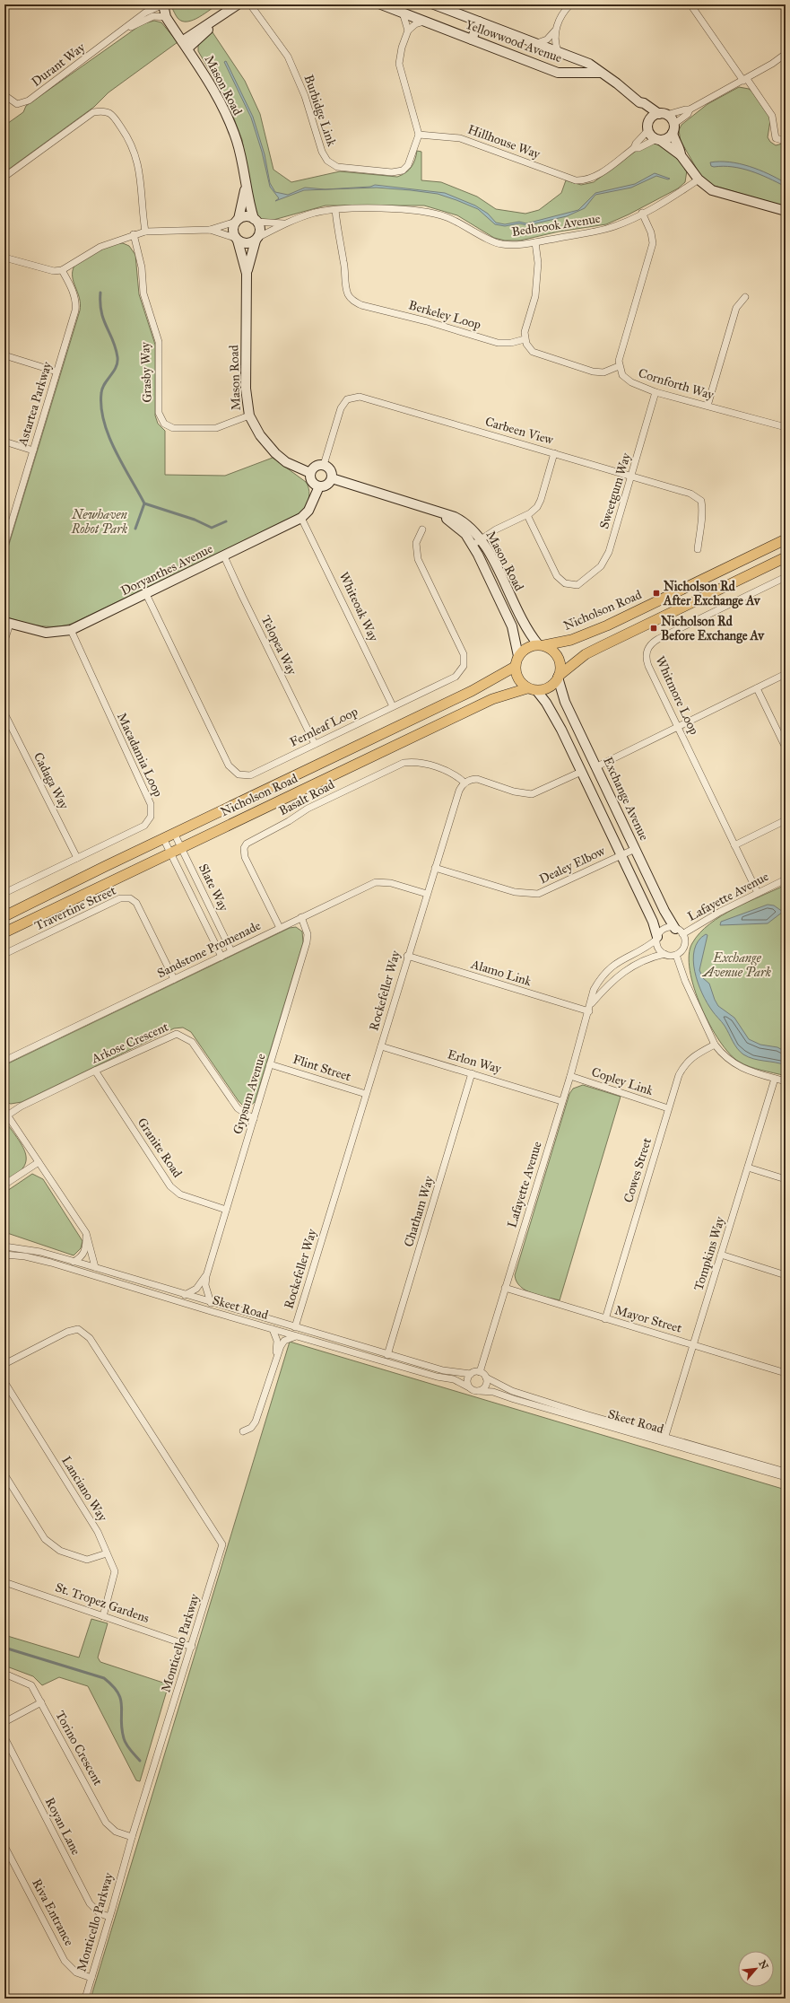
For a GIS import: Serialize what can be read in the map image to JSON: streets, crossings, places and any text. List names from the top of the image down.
{
  "streets": {
    "main road": ["Nicholson Road"],
    "street": [
      "Yellowwood Avenue",
      "Durant Way",
      "Mason Road",
      "Burbidge Link",
      "Hillhouse Way",
      "Bedbrook Avenue",
      "Berkeley Loop",
      "Grasby Way",
      "Cornforth Way",
      "Astartea Parkway",
      "Carbeen View",
      "Sweetgum Way",
      "Doryanthes Avenue",
      "Whiteoak Way",
      "Telopea Way",
      "Whitmore Loop",
      "Fernleaf Loop",
      "Macadamia Loop",
      "Cadaga Way",
      "Basalt Road",
      "Exchange Avenue",
      "Dealey Elbow",
      "Slate Way",
      "Lafayette Avenue",
      "Travertine Street",
      "Sandstone Promenade",
      "Alamo Link",
      "Rockefeller Way",
      "Arkose Crescent",
      "Erlon Way",
      "Flint Street",
      "Copley Link",
      "Gypsum Avenue",
      "Granite Road",
      "Cowes Street",
      "Chatham Way",
      "Tompkins Way",
      "Skeet Road",
      "Mayor Street",
      "Lanciano Way",
      "St. Tropez Gardens",
      "Monticello Parkway",
      "Torino Crescent",
      "Royan Lane",
      "Riva Entrance"
    ]
  },
  "crossings": [
    ["Yellowwood Avenue", "Hillhouse Way"],
    ["Durant Way", "Mason Road"],
    ["Mason Road", "Bedbrook Avenue"],
    ["Mason Road", "Grasby Way"],
    ["Mason Road", "Carbeen View"],
    ["Mason Road", "Doryanthes Avenue"],
    ["Mason Road", "Nicholson Road"],
    ["Mason Road", "Exchange Avenue"],
    ["Burbidge Link", "Hillhouse Way"],
    ["Bedbrook Avenue", "Berkeley Loop"],
    ["Cornforth Way", "Sweetgum Way"],
    ["Carbeen View", "Sweetgum Way"],
    ["Carbeen View", "Doryanthes Avenue"],
    ["Doryanthes Avenue", "Whiteoak Way"],
    ["Doryanthes Avenue", "Telopea Way"],
    ["Doryanthes Avenue", "Fernleaf Loop"],
    ["Doryanthes Avenue", "Macadamia Loop"],
    ["Whiteoak Way", "Fernleaf Loop"],
    ["Nicholson Road", "Exchange Avenue"],
    ["Nicholson Road", "Slate Way"],
    ["Telopea Way", "Fernleaf Loop"],
    ["Whitmore Loop", "Lafayette Avenue"],
    ["Macadamia Loop", "Cadaga Way"],
    ["Basalt Road", "Sandstone Promenade"],
    ["Basalt Road", "Rockefeller Way"],
    ["Exchange Avenue", "Dealey Elbow"],
    ["Exchange Avenue", "Lafayette Avenue"],
    ["Dealey Elbow", "Rockefeller Way"],
    ["Slate Way", "Sandstone Promenade"],
    ["Lafayette Avenue", "Alamo Link"],
    ["Lafayette Avenue", "Erlon Way"],
    ["Lafayette Avenue", "Copley Link"],
    ["Lafayette Avenue", "Skeet Road"],
    ["Lafayette Avenue", "Mayor Street"],
    ["Travertine Street", "Sandstone Promenade"],
    ["Sandstone Promenade", "Rockefeller Way"],
    ["Sandstone Promenade", "Gypsum Avenue"],
    ["Alamo Link", "Rockefeller Way"],
    ["Rockefeller Way", "Erlon Way"],
    ["Rockefeller Way", "Flint Street"],
    ["Rockefeller Way", "Skeet Road"],
    ["Arkose Crescent", "Gypsum Avenue"],
    ["Arkose Crescent", "Granite Road"],
    ["Erlon Way", "Chatham Way"],
    ["Flint Street", "Gypsum Avenue"],
    ["Copley Link", "Cowes Street"],
    ["Gypsum Avenue", "Granite Road"],
    ["Gypsum Avenue", "Skeet Road"],
    ["Cowes Street", "Mayor Street"],
    ["Chatham Way", "Skeet Road"],
    ["Tompkins Way", "Skeet Road"],
    ["Tompkins Way", "Mayor Street"],
    ["Lanciano Way", "St. Tropez Gardens"],
    ["St. Tropez Gardens", "Monticello Parkway"],
    ["Monticello Parkway", "Torino Crescent"],
    ["Monticello Parkway", "Royan Lane"],
    ["Monticello Parkway", "Riva Entrance"]
  ],
  "parks": ["Newhaven Robot Park", "Exchange Avenue Park"],
  "places": {
    "transit": ["Nicholson Rd After Exchange Av", "Nicholson Rd Before Exchange Av"]
  },
  "north": "top right"
}
